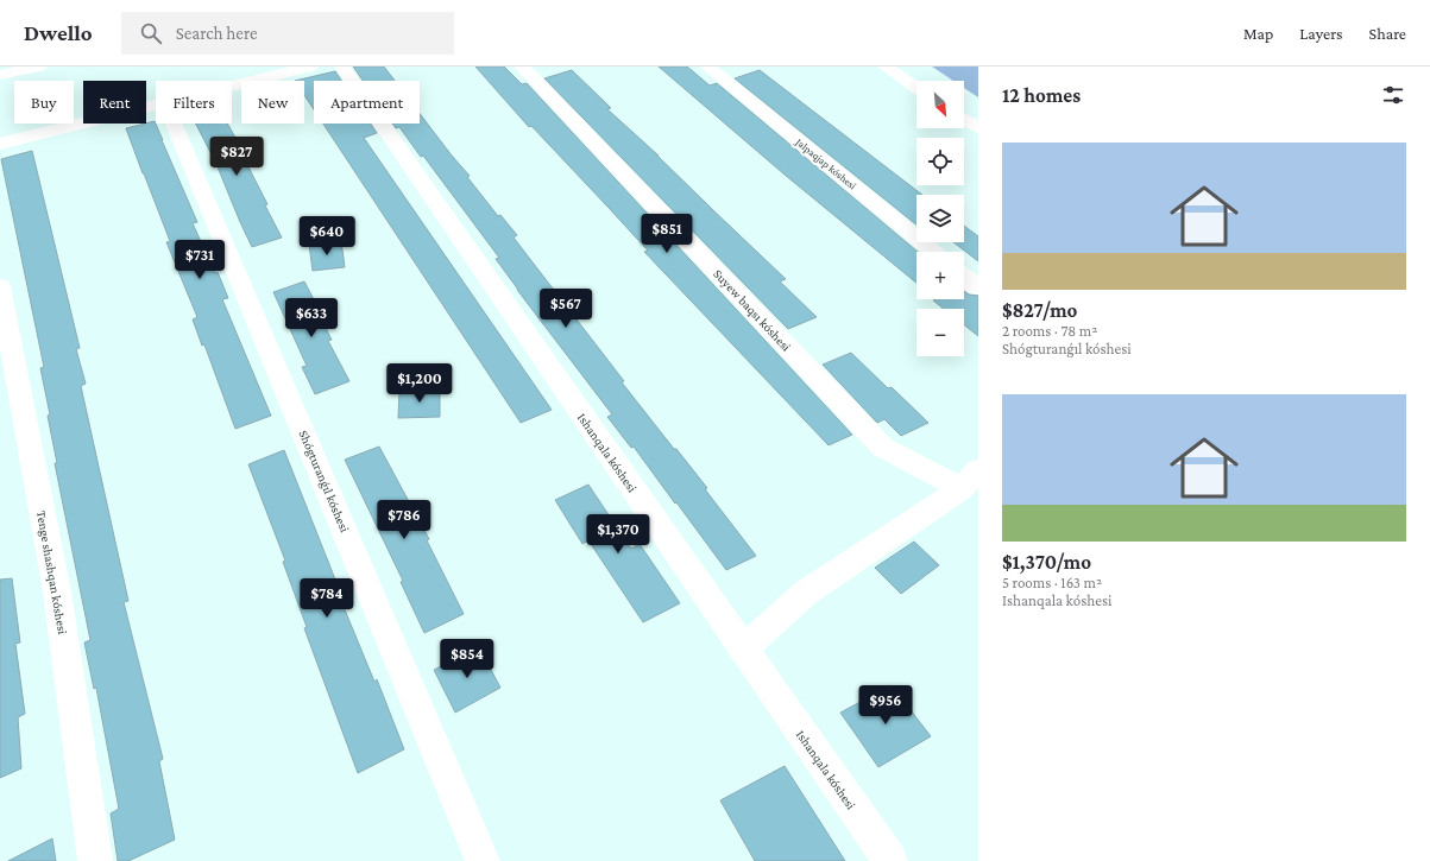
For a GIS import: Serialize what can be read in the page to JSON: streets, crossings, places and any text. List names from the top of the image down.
{
  "streets": {
    "street": [
      "Jalpaqjap kóshesi",
      "Suyew baqsı kóshesi",
      "Ishanqala kóshesi",
      "Shógturanǵıl kóshesi",
      "Tenge shashqan kóshesi"
    ]
  },
  "north": "bottom right",
  "page": {
    "header": "Dwello",
    "search": "Search here",
    "nav": ["Map", "Layers", "Share"],
    "heading": "12 homes",
    "map_buttons": ["+", "−"],
    "chip": [
      "Buy",
      "Rent",
      "Filters",
      "New",
      "Apartment"
    ],
    "list": [
      {
        "name": "$827/mo",
        "note": "2 rooms · 78 m² · Shógturanǵıl kóshesi"
      },
      {
        "name": "$1,370/mo",
        "note": "5 rooms · 163 m² · Ishanqala kóshesi"
      }
    ],
    "price": [
      "$827",
      "$851",
      "$640",
      "$731",
      "$567",
      "$633",
      "$1,200",
      "$786",
      "$1,370",
      "$784",
      "$854",
      "$956"
    ]
  }
}
